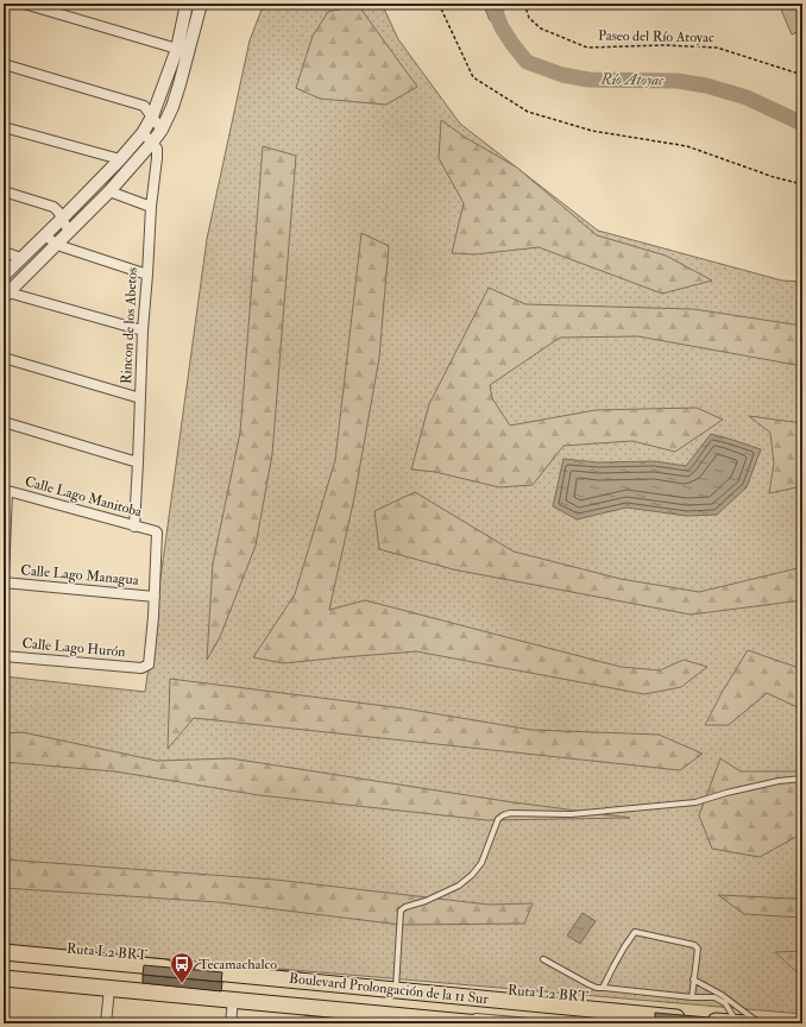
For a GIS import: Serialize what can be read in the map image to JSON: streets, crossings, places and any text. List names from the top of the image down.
{
  "streets": {
    "main road": ["Boulevard Prolongación de la 11 Sur"],
    "street": [
      "Rincon de los Abetos",
      "Calle Lago Manitoba",
      "Calle Lago Managua",
      "Calle Lago Hurón"
    ],
    "lane": ["Ruta L2 BRT"],
    "path": ["Paseo del Río Atoyac"]
  },
  "crossings": [
    ["Rincon de los Abetos", "Calle Lago Manitoba"],
    ["Calle Lago Manitoba", "Calle Lago Managua"],
    ["Calle Lago Manitoba", "Calle Lago Hurón"],
    ["Calle Lago Managua", "Calle Lago Hurón"],
    ["Ruta L2 BRT", "Boulevard Prolongación de la 11 Sur"]
  ],
  "water": ["Río Atoyac"],
  "places": {
    "bus stop": ["Tecamachalco"]
  }
}
